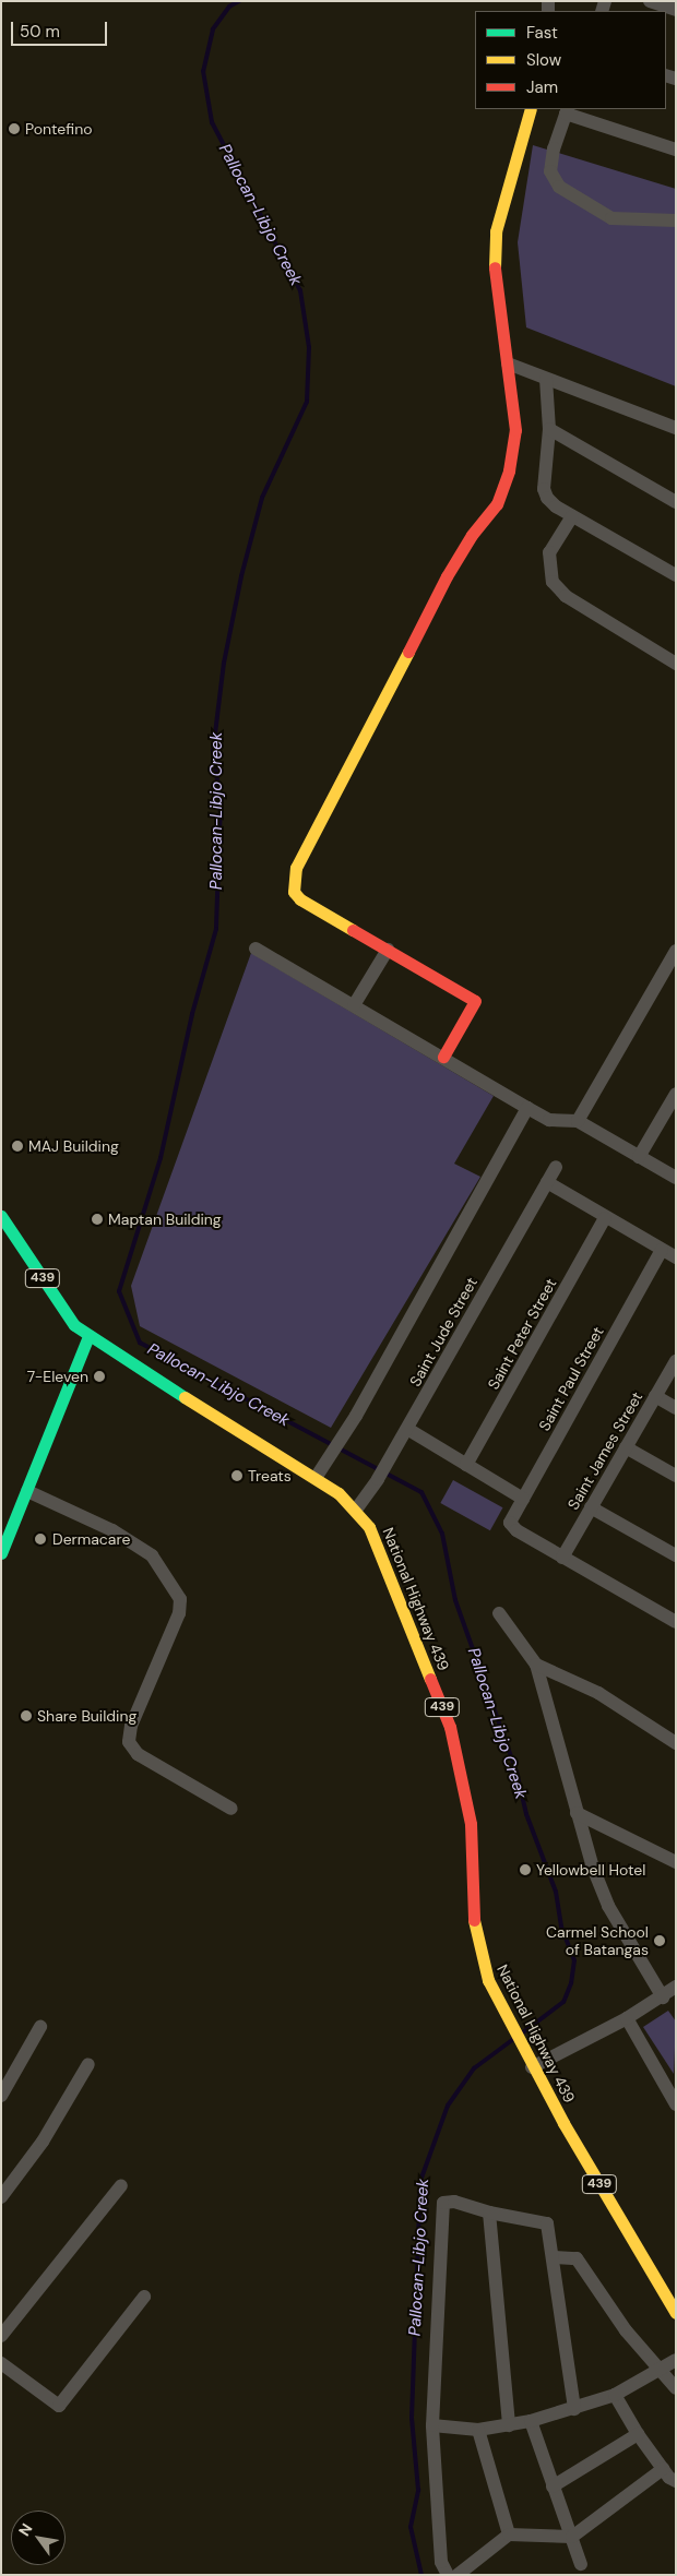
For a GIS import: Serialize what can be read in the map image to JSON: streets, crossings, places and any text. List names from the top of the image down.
{
  "streets": {
    "main road": ["439", "National Highway 439"],
    "street": [
      "Saint Jude Street",
      "Saint Peter Street",
      "Saint Paul Street",
      "Saint James Street"
    ]
  },
  "crossings": [
    ["Saint Jude Street", "National Highway 439"],
    ["Saint Paul Street", "Saint James Street"]
  ],
  "water": ["Pallocan-Libjo Creek"],
  "places": [
    "Pontefino",
    "MAJ Building",
    "Maptan Building",
    "7-Eleven",
    "Treats",
    "Dermacare",
    "Share Building",
    "Yellowbell Hotel",
    "Carmel School of Batangas"
  ],
  "legend": ["Fast", "Slow", "Jam"],
  "scale_bar": "50 m",
  "north": "top left"
}
